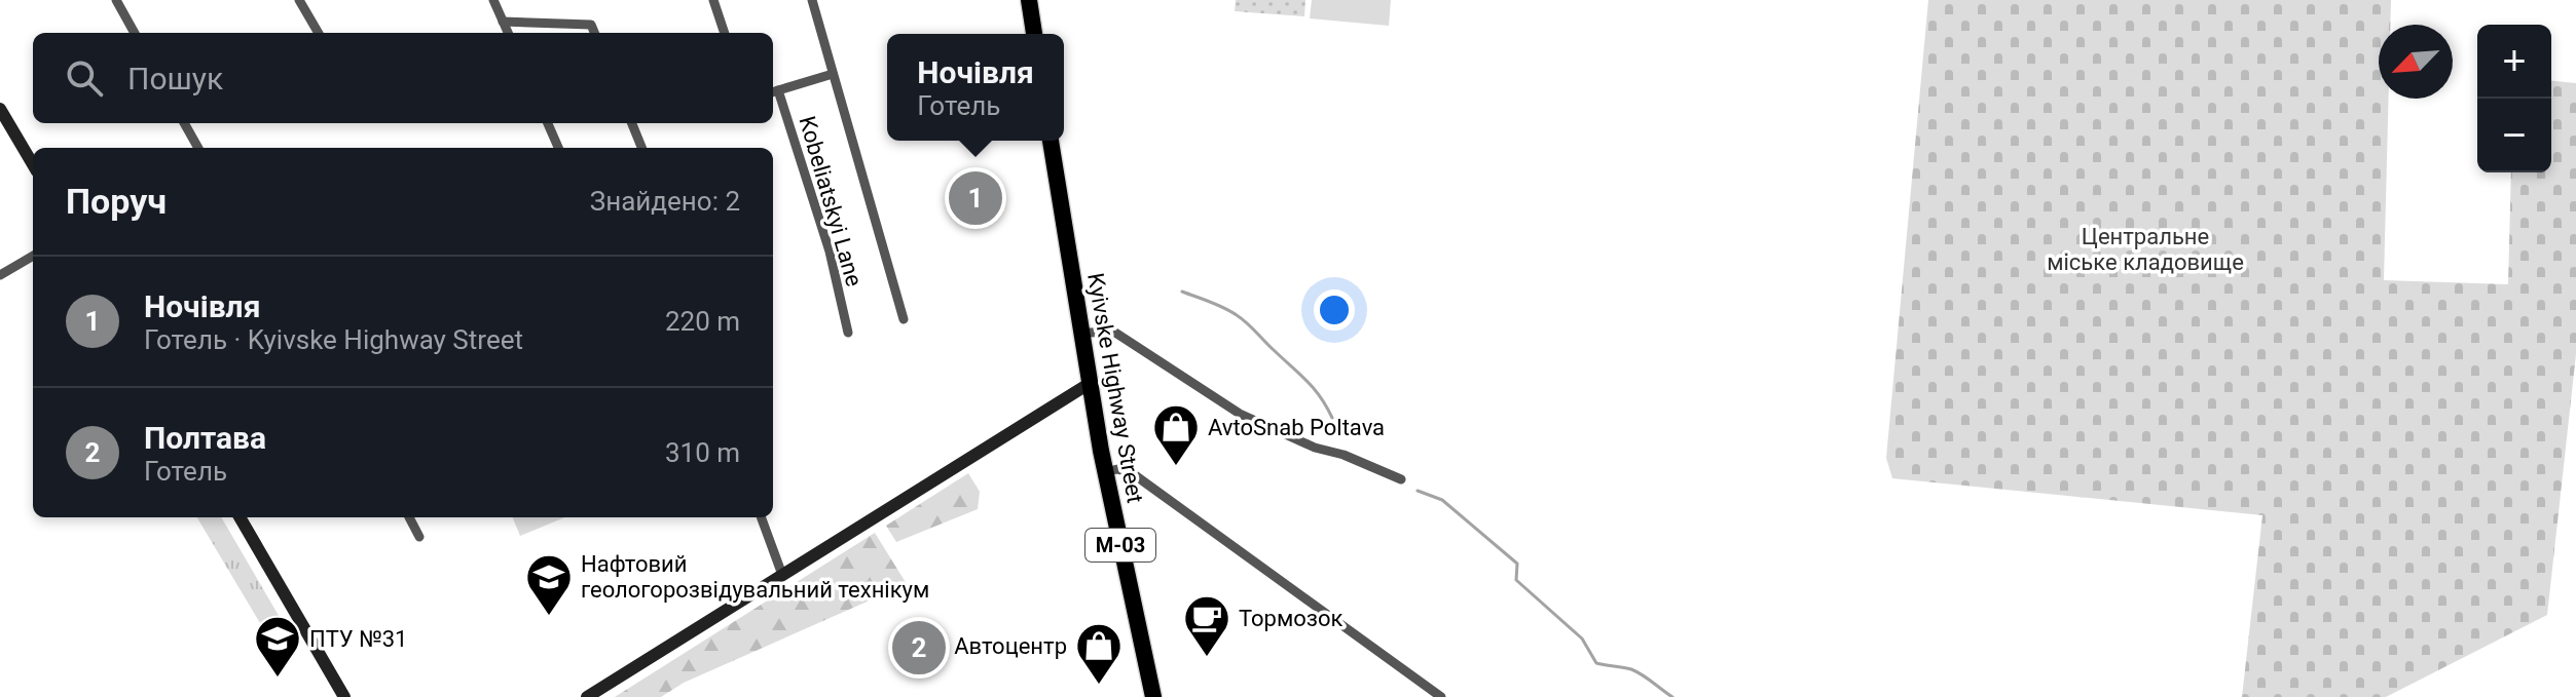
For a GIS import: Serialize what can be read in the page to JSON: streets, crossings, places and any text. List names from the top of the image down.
{
  "streets": {
    "highway": ["Kyivske Highway Street", "М-03"],
    "street": ["Kobeliatskyi Lane"]
  },
  "parks": ["Центральне міське кладовище"],
  "places": {
    "shop": ["AvtoSnab Poltava", "Автоцентр"],
    "school or university": ["Нафтовий геологорозвідувальний технікум", "ПТУ №31"],
    "cafe": ["Тормозок"]
  },
  "north": "bottom left",
  "page": {
    "map_buttons": ["+", "−"],
    "search": "Пошук",
    "popup": ["Ночівля", "Готель"],
    "heading": ["Поруч", "Знайдено: 2"],
    "pins": ["1", "2"],
    "list": [
      {
        "mark": "1",
        "name": "Ночівля",
        "note": "Готель · Kyivske Highway Street",
        "value": "220 m"
      },
      {
        "mark": "2",
        "name": "Полтава",
        "note": "Готель",
        "value": "310 m"
      }
    ]
  }
}
